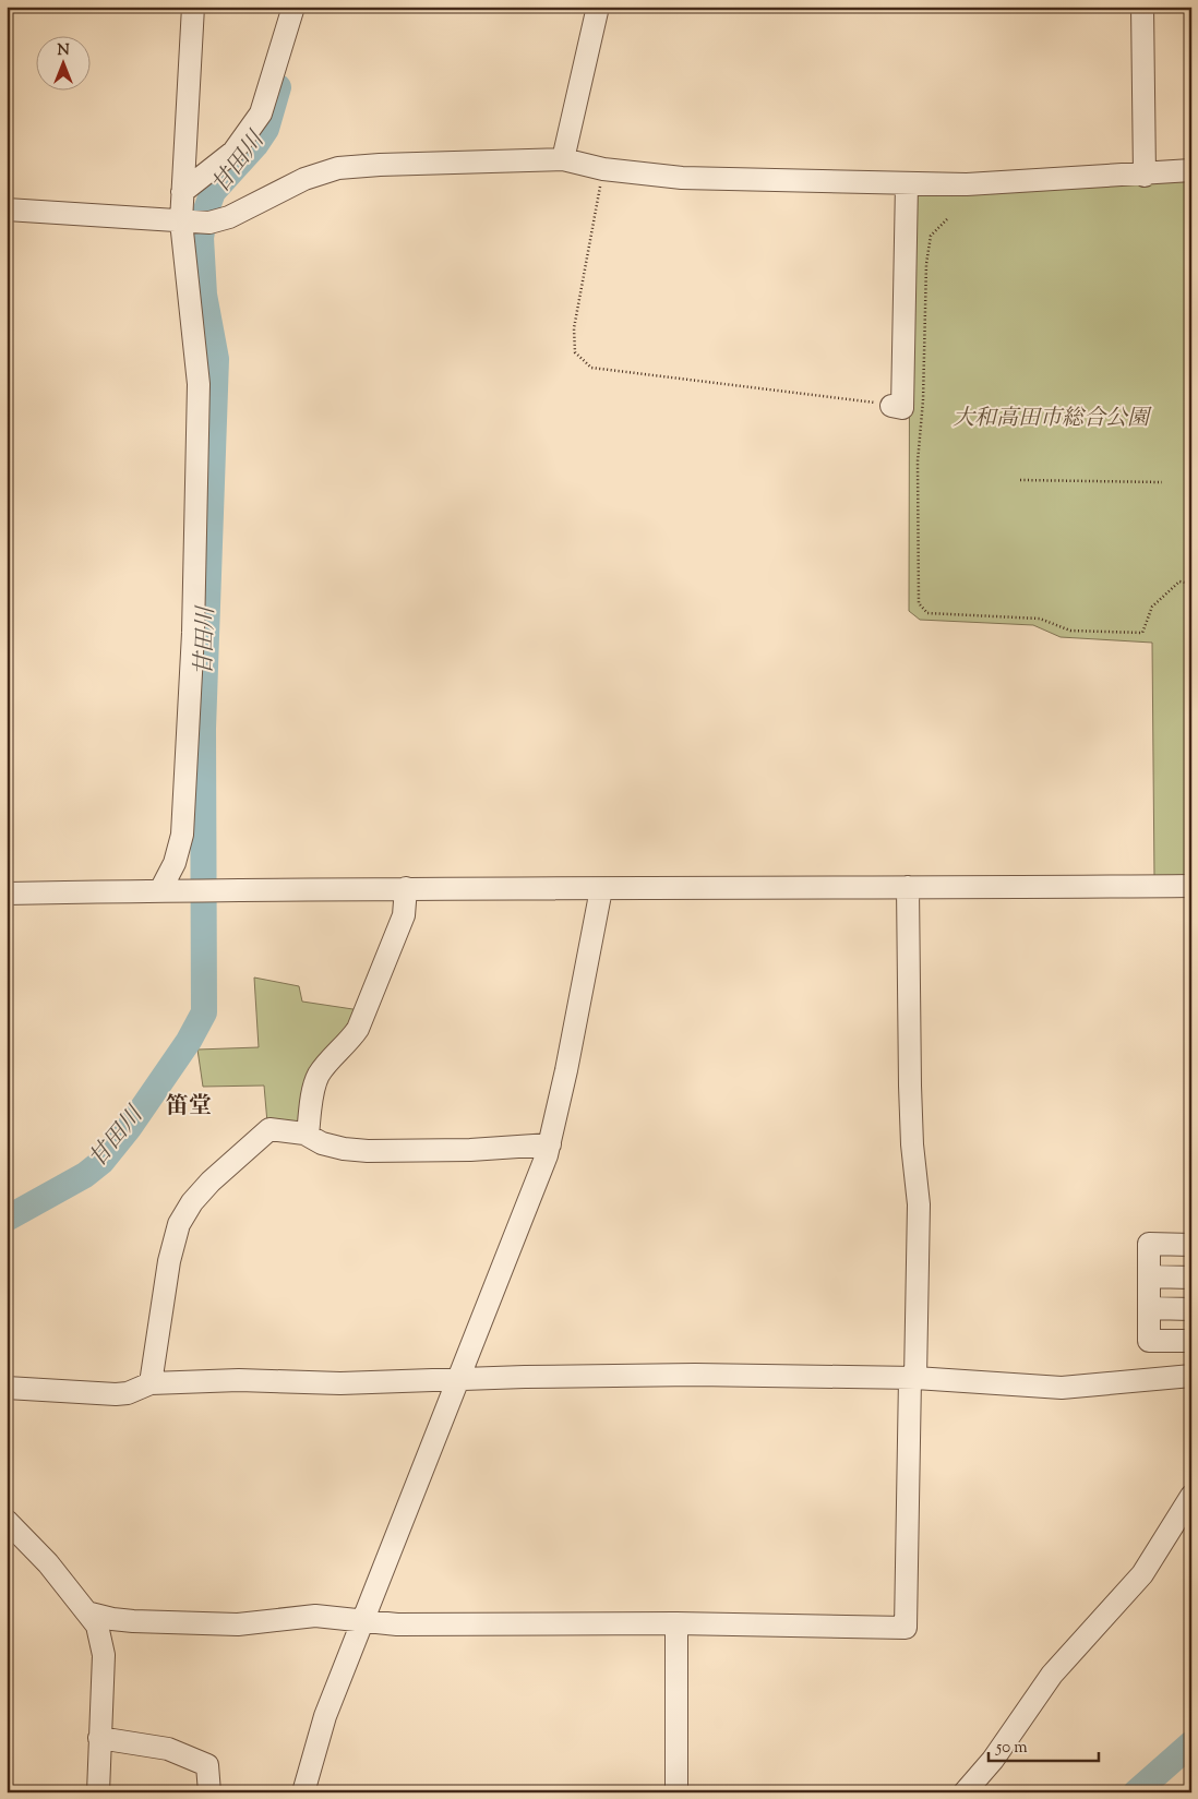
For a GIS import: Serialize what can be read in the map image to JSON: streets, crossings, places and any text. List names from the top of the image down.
{
  "districts": ["笛堂"],
  "water": ["甘田川"],
  "parks": ["大和高田市総合公園"],
  "scale_bar": "50 m",
  "north": "top"
}
